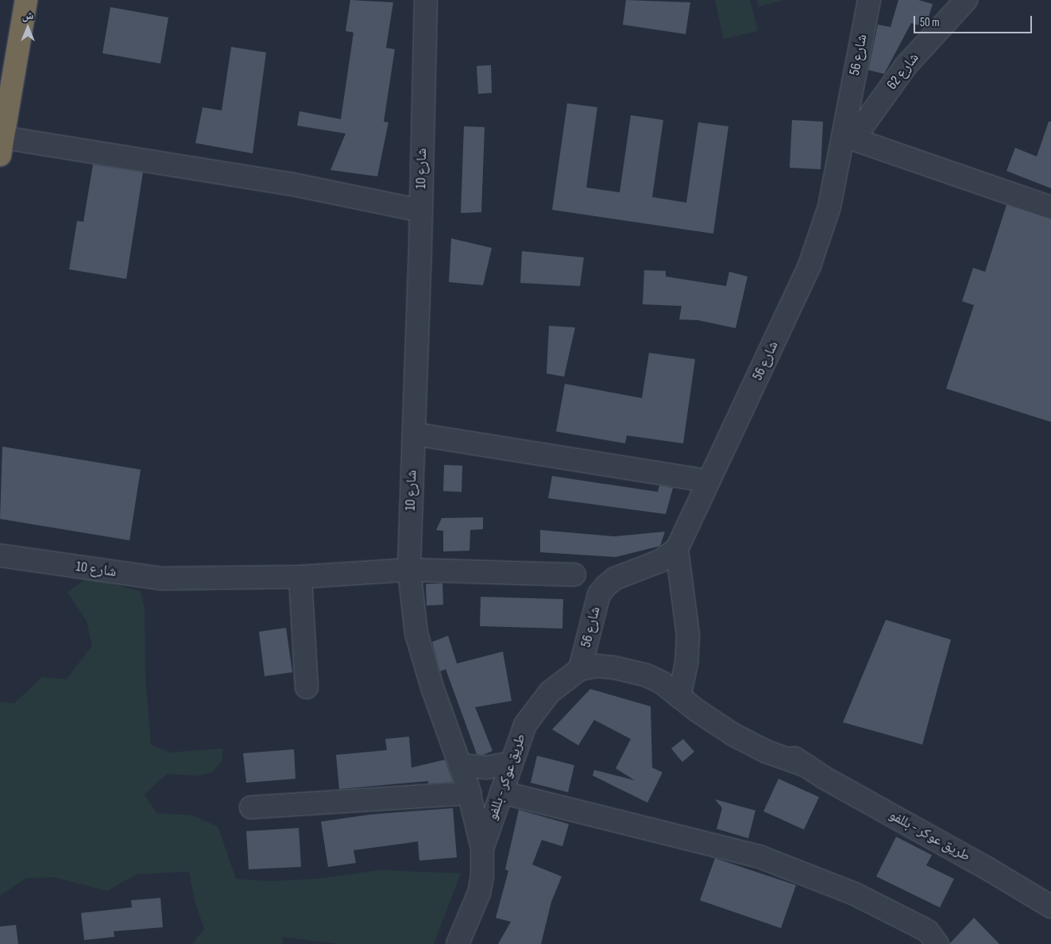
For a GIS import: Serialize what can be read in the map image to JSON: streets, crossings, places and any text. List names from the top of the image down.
{
  "streets": {
    "street": [
      "شارع 56",
      "شارع 62",
      "شارع 10",
      "طريق عوكر - بللفو"
    ]
  },
  "crossings": [
    ["شارع 56", "شارع 62"],
    ["شارع 56", "طريق عوكر - بللفو"]
  ],
  "scale_bar": "50 m",
  "north": "top"
}
